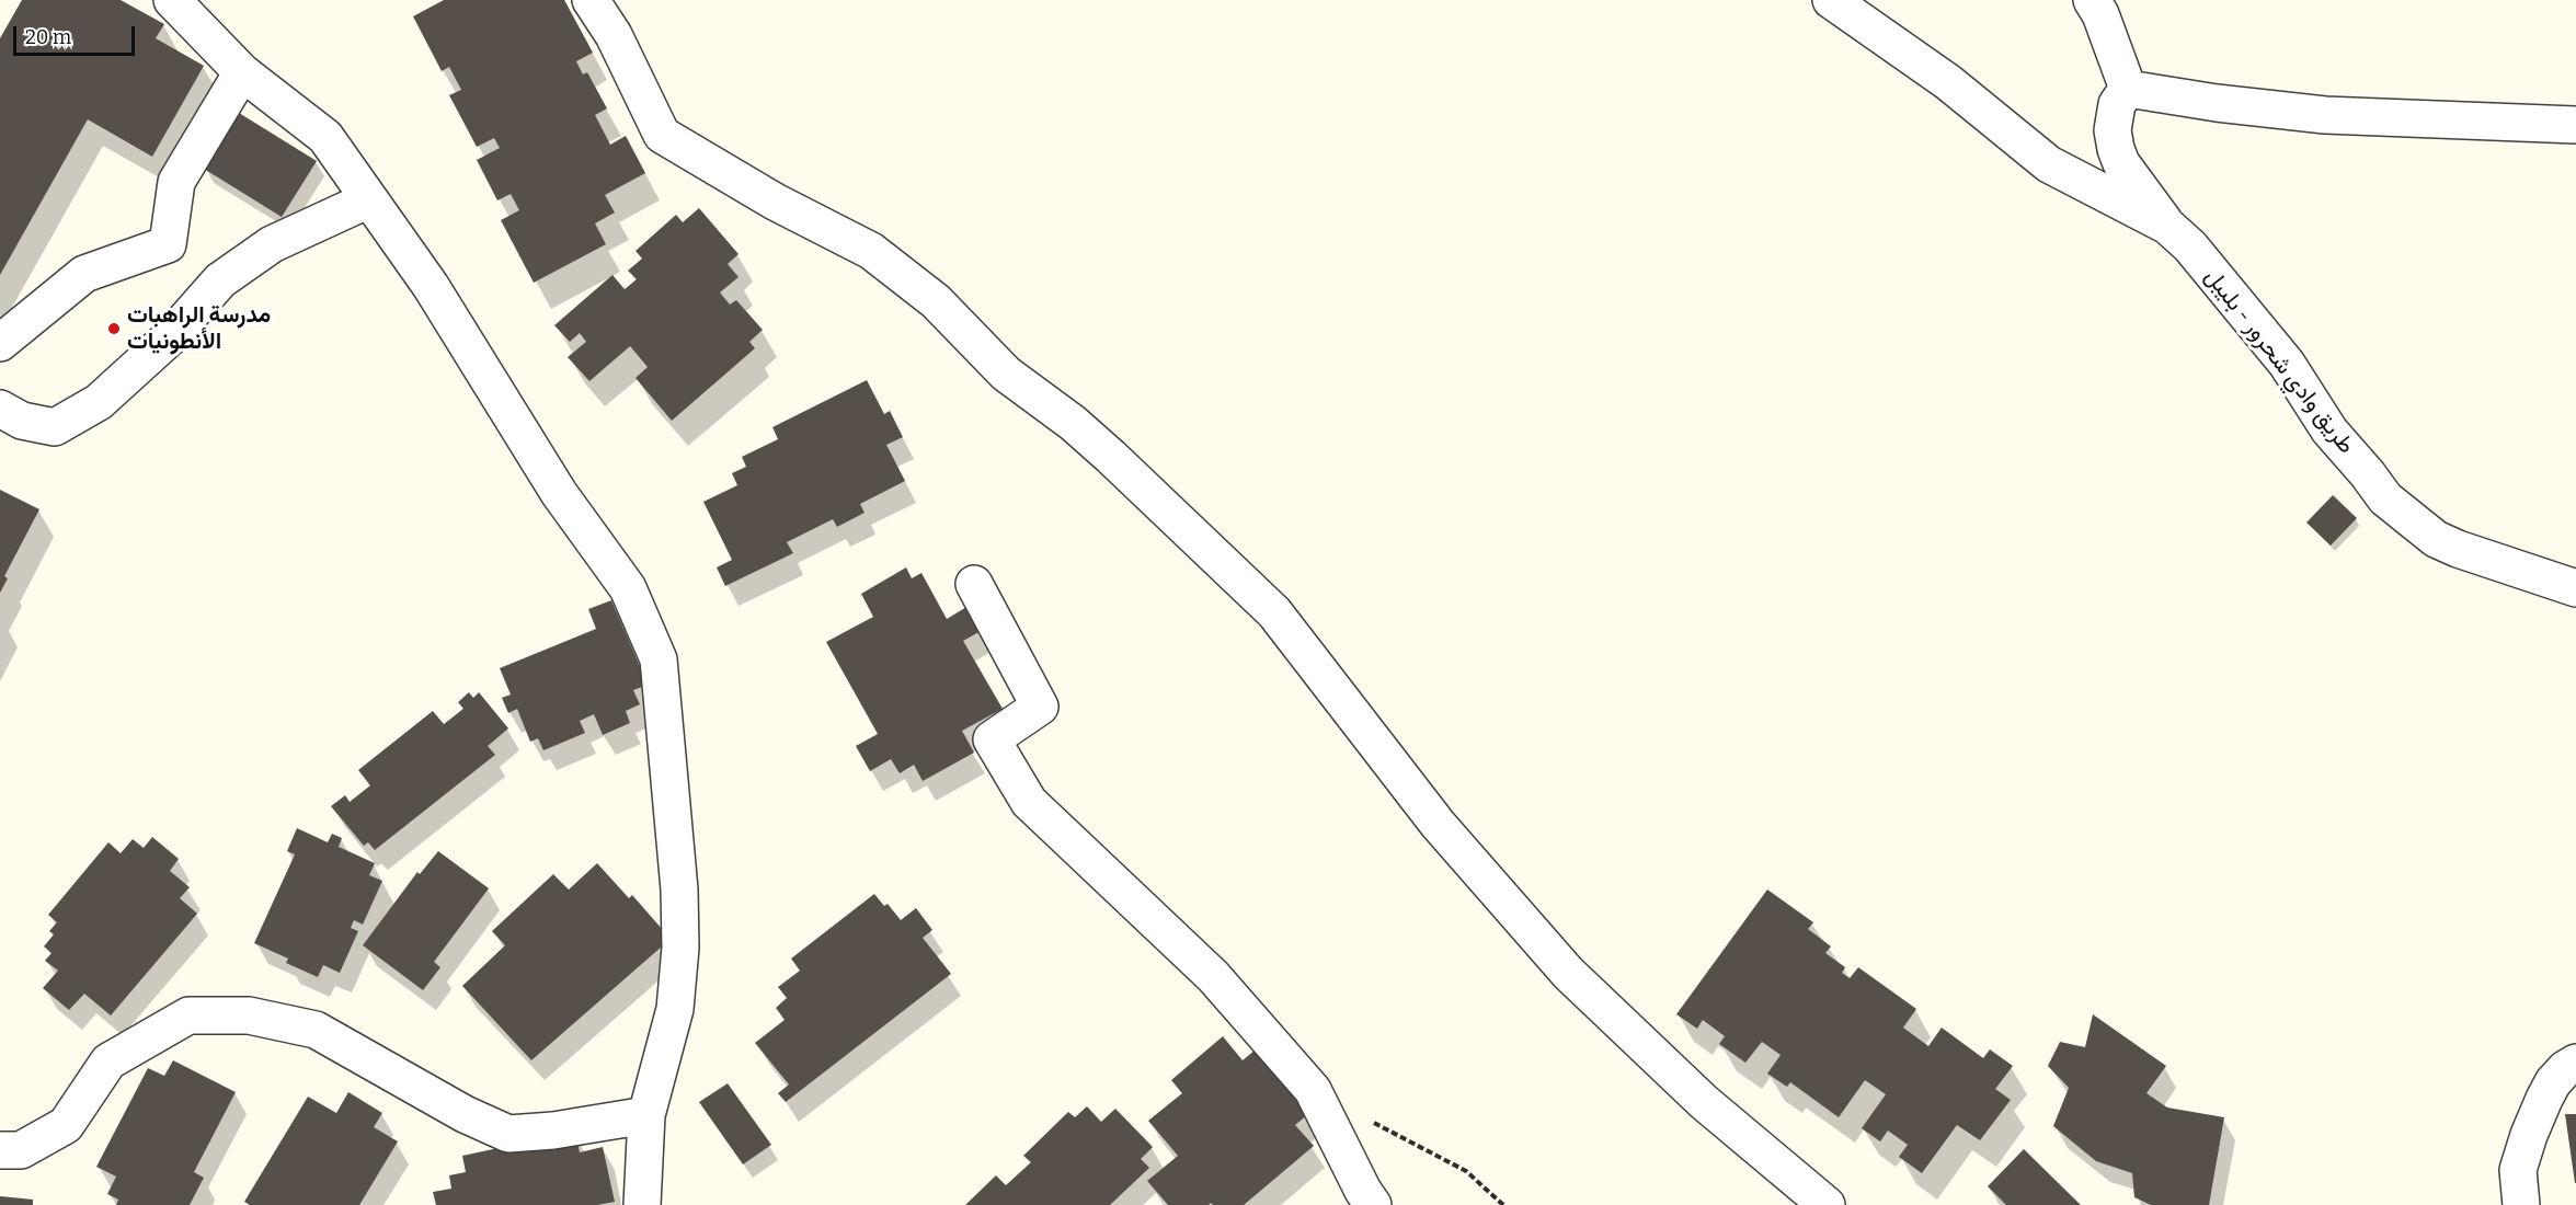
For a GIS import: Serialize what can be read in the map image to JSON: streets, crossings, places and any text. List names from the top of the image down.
{
  "streets": {
    "street": ["طريق وادي شحرور - بليبل"]
  },
  "places": ["مدرسة الراهبات الأنطونيات"],
  "scale_bar": "20 m"
}
